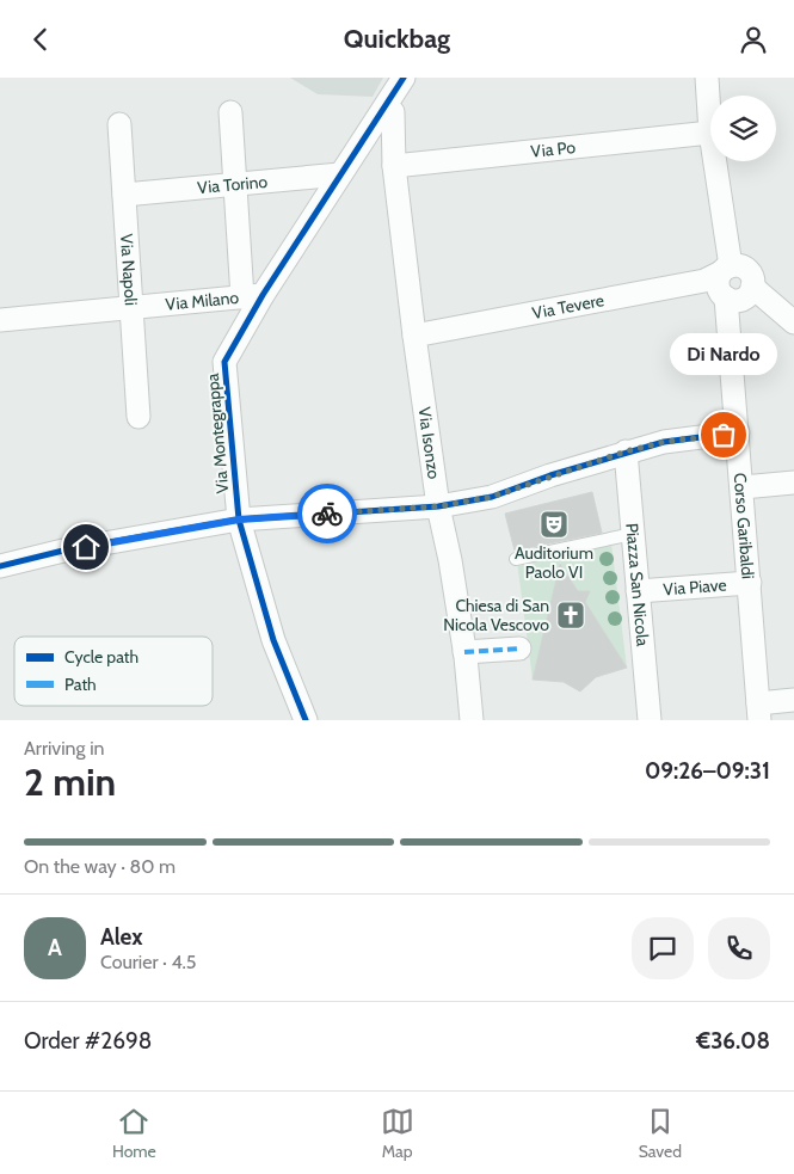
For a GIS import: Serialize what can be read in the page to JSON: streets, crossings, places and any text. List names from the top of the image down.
{
  "streets": {
    "street": [
      "Via Po",
      "Via Torino",
      "Via Napoli",
      "Via Milano",
      "Via Tevere",
      "Via Montegrappa",
      "Via Isonzo",
      "Corso Garibaldi",
      "Piazza San Nicola",
      "Via Piave"
    ]
  },
  "crossings": [
    ["Via Po", "Via Isonzo"],
    ["Via Torino", "Via Napoli"],
    ["Via Torino", "Via Montegrappa"],
    ["Via Napoli", "Via Milano"],
    ["Via Milano", "Via Montegrappa"],
    ["Via Tevere", "Via Isonzo"],
    ["Via Tevere", "Corso Garibaldi"],
    ["Via Montegrappa", "Via Isonzo"],
    ["Corso Garibaldi", "Via Piave"],
    ["Piazza San Nicola", "Via Piave"]
  ],
  "places": {
    "other": ["Di Nardo"],
    "theatre": ["Auditorium Paolo VI"],
    "church": ["Chiesa di San Nicola Vescovo"]
  },
  "legend": ["Cycle path", "Path"],
  "page": {
    "header": "Quickbag",
    "bubble": "Di Nardo",
    "heading": ["2 min", "Arriving in", "09:26–09:31"],
    "panel": [
      "Alex",
      "Courier · 4.5",
      "Order #2698",
      "€36.08"
    ],
    "bar": "On the way · 80 m",
    "round": "A",
    "tabs": ["Home", "Map", "Saved"]
  }
}
